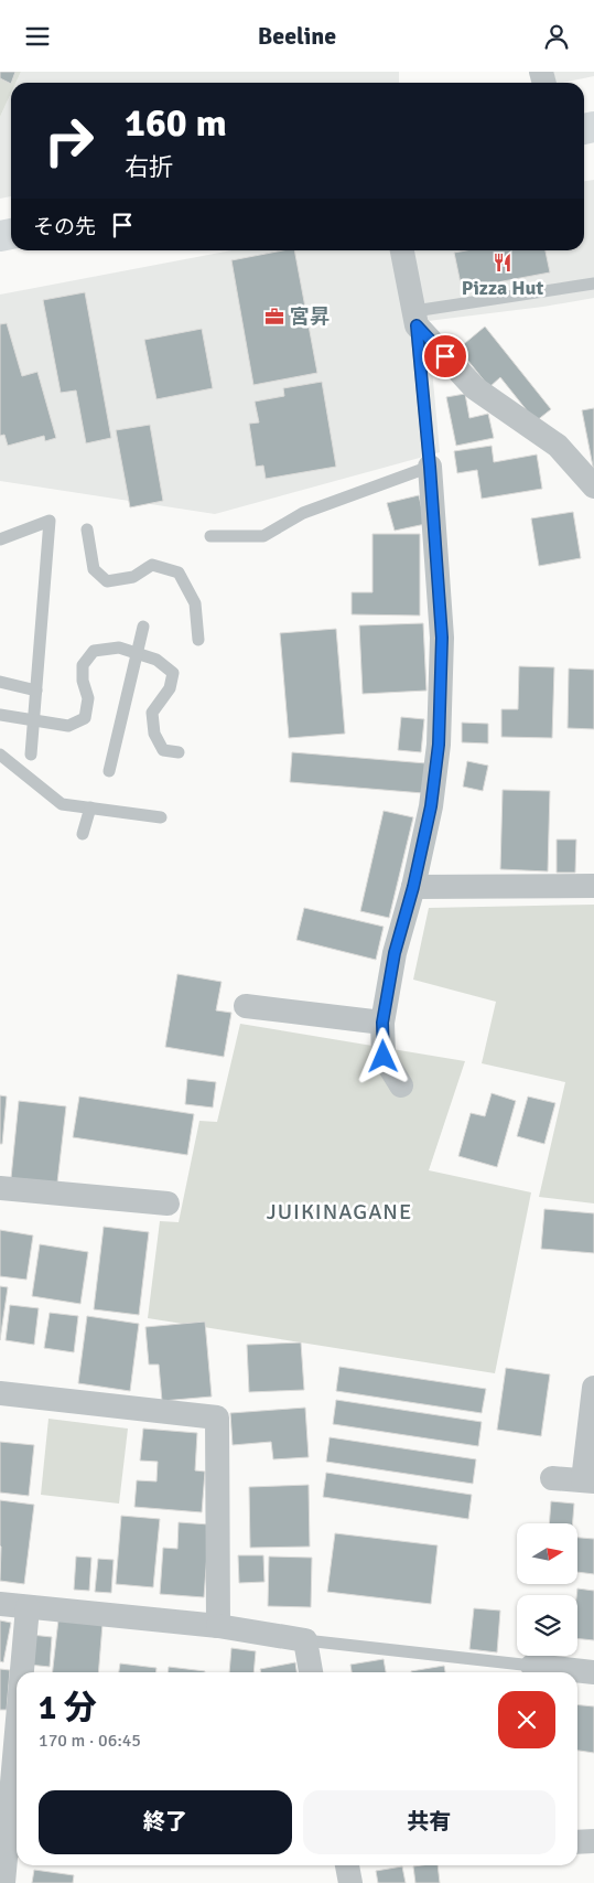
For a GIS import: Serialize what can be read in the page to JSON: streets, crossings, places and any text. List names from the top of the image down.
{
  "districts": ["JUIKINAGANE"],
  "places": {
    "restaurant": ["Pizza Hut"],
    "office": ["宮昇"]
  },
  "north": "right",
  "page": {
    "header": "Beeline",
    "turn": ["160 m", "右折"],
    "then": "その先",
    "heading": ["1 分", "170 m · 06:45"],
    "buttons": ["終了", "共有"]
  }
}
